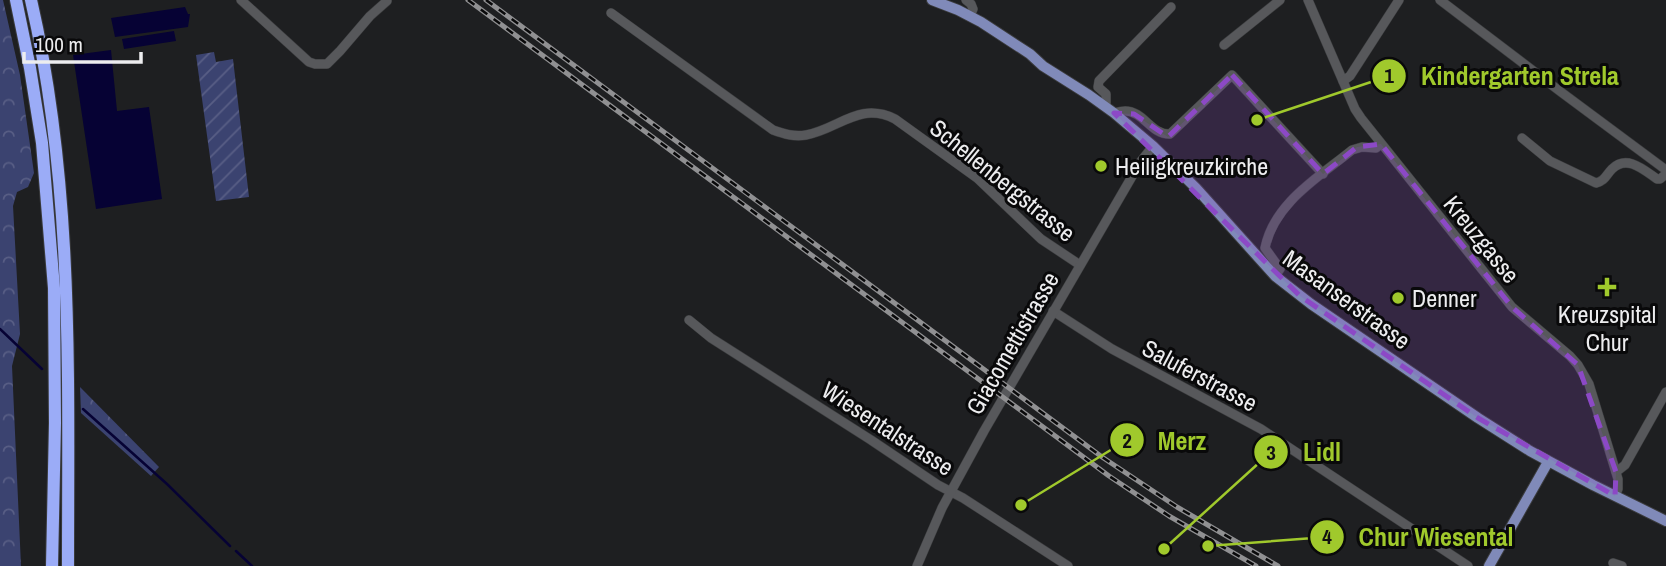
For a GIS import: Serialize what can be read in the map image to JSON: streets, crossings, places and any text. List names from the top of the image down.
{
  "streets": {
    "main road": ["Masanserstrasse"],
    "street": [
      "Schellenbergstrasse",
      "Kreuzgasse",
      "Giacomettistrasse",
      "Saluferstrasse",
      "Wiesentalstrasse"
    ]
  },
  "crossings": [
    ["Schellenbergstrasse", "Giacomettistrasse"],
    ["Kreuzgasse", "Masanserstrasse"],
    ["Masanserstrasse", "Giacomettistrasse"],
    ["Giacomettistrasse", "Saluferstrasse"],
    ["Giacomettistrasse", "Wiesentalstrasse"]
  ],
  "places": {
    "other": [
      "Kindergarten Strela",
      "Heiligkreuzkirche",
      "Denner",
      "Merz",
      "Chur Wiesental",
      "Lidl"
    ],
    "health": ["Kreuzspital Chur"]
  },
  "scale_bar": "100 m"
}
